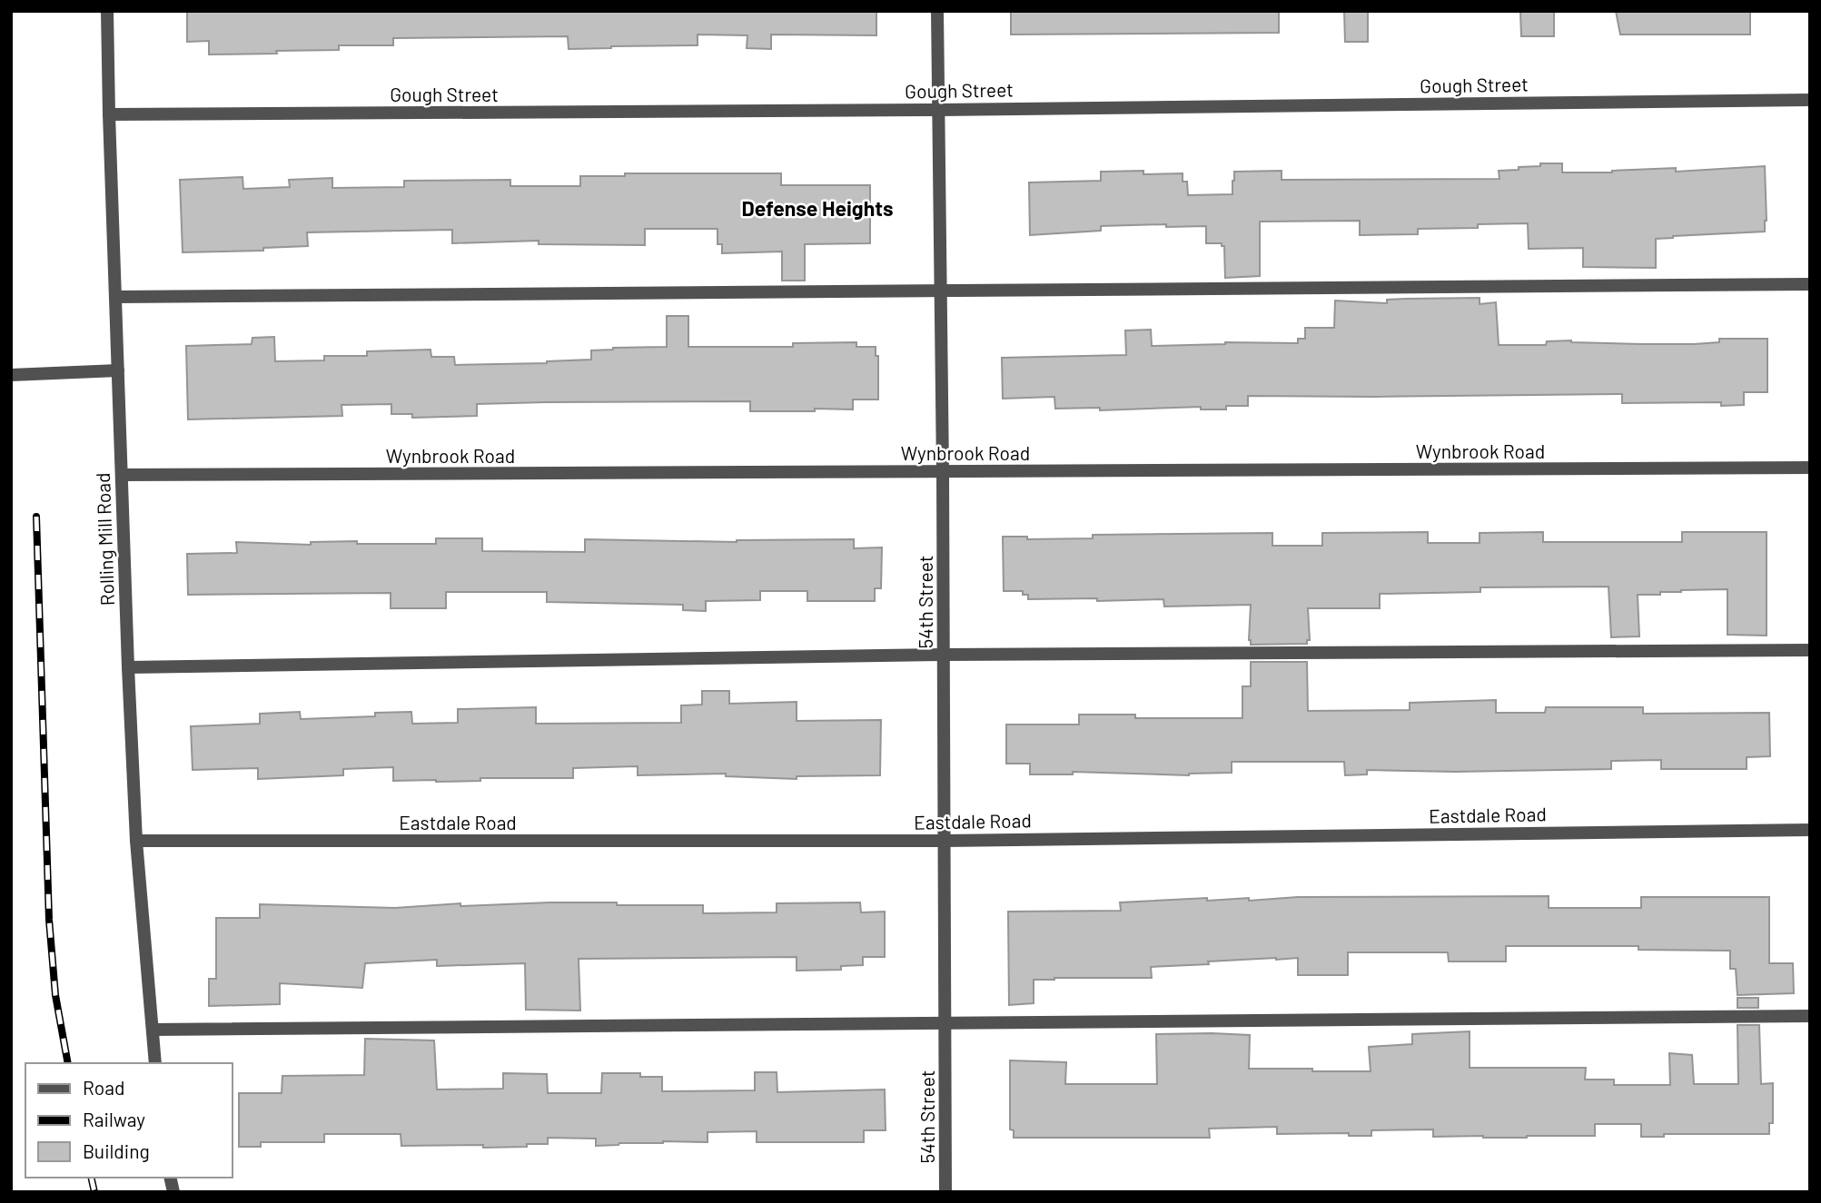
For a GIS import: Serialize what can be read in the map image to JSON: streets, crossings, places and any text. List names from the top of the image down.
{
  "streets": {
    "street": [
      "Gough Street",
      "Wynbrook Road",
      "Rolling Mill Road",
      "54th Street",
      "Eastdale Road"
    ]
  },
  "crossings": [
    ["Gough Street", "Rolling Mill Road"],
    ["Gough Street", "54th Street"],
    ["Wynbrook Road", "Rolling Mill Road"],
    ["Wynbrook Road", "54th Street"],
    ["Rolling Mill Road", "Eastdale Road"],
    ["54th Street", "Eastdale Road"]
  ],
  "districts": ["Defense Heights"],
  "legend": ["Road", "Railway", "Building"]
}
